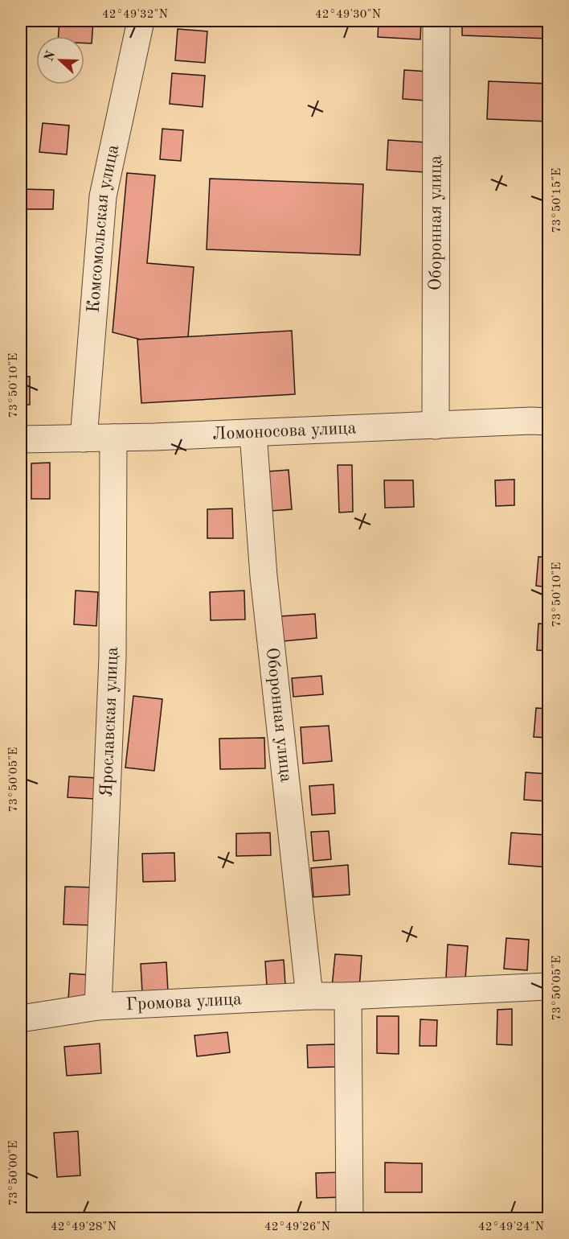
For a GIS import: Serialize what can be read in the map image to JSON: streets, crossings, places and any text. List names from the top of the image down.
{
  "streets": {
    "street": [
      "Оборонная улица",
      "Комсомольская улица",
      "Ломоносова улица",
      "Ярославская улица",
      "Громова улица"
    ]
  },
  "crossings": [
    ["Оборонная улица", "Ломоносова улица"],
    ["Оборонная улица", "Громова улица"],
    ["Комсомольская улица", "Ломоносова улица"],
    ["Ломоносова улица", "Ярославская улица"],
    ["Ярославская улица", "Громова улица"]
  ],
  "north": "left",
  "coordinates": [
    "42°49'32\"N",
    "42°49'30\"N",
    "73°50'15\"E",
    "73°50'10\"E",
    "73°50'05\"E",
    "73°50'00\"E",
    "42°49'28\"N",
    "42°49'26\"N",
    "42°49'24\"N"
  ]
}
